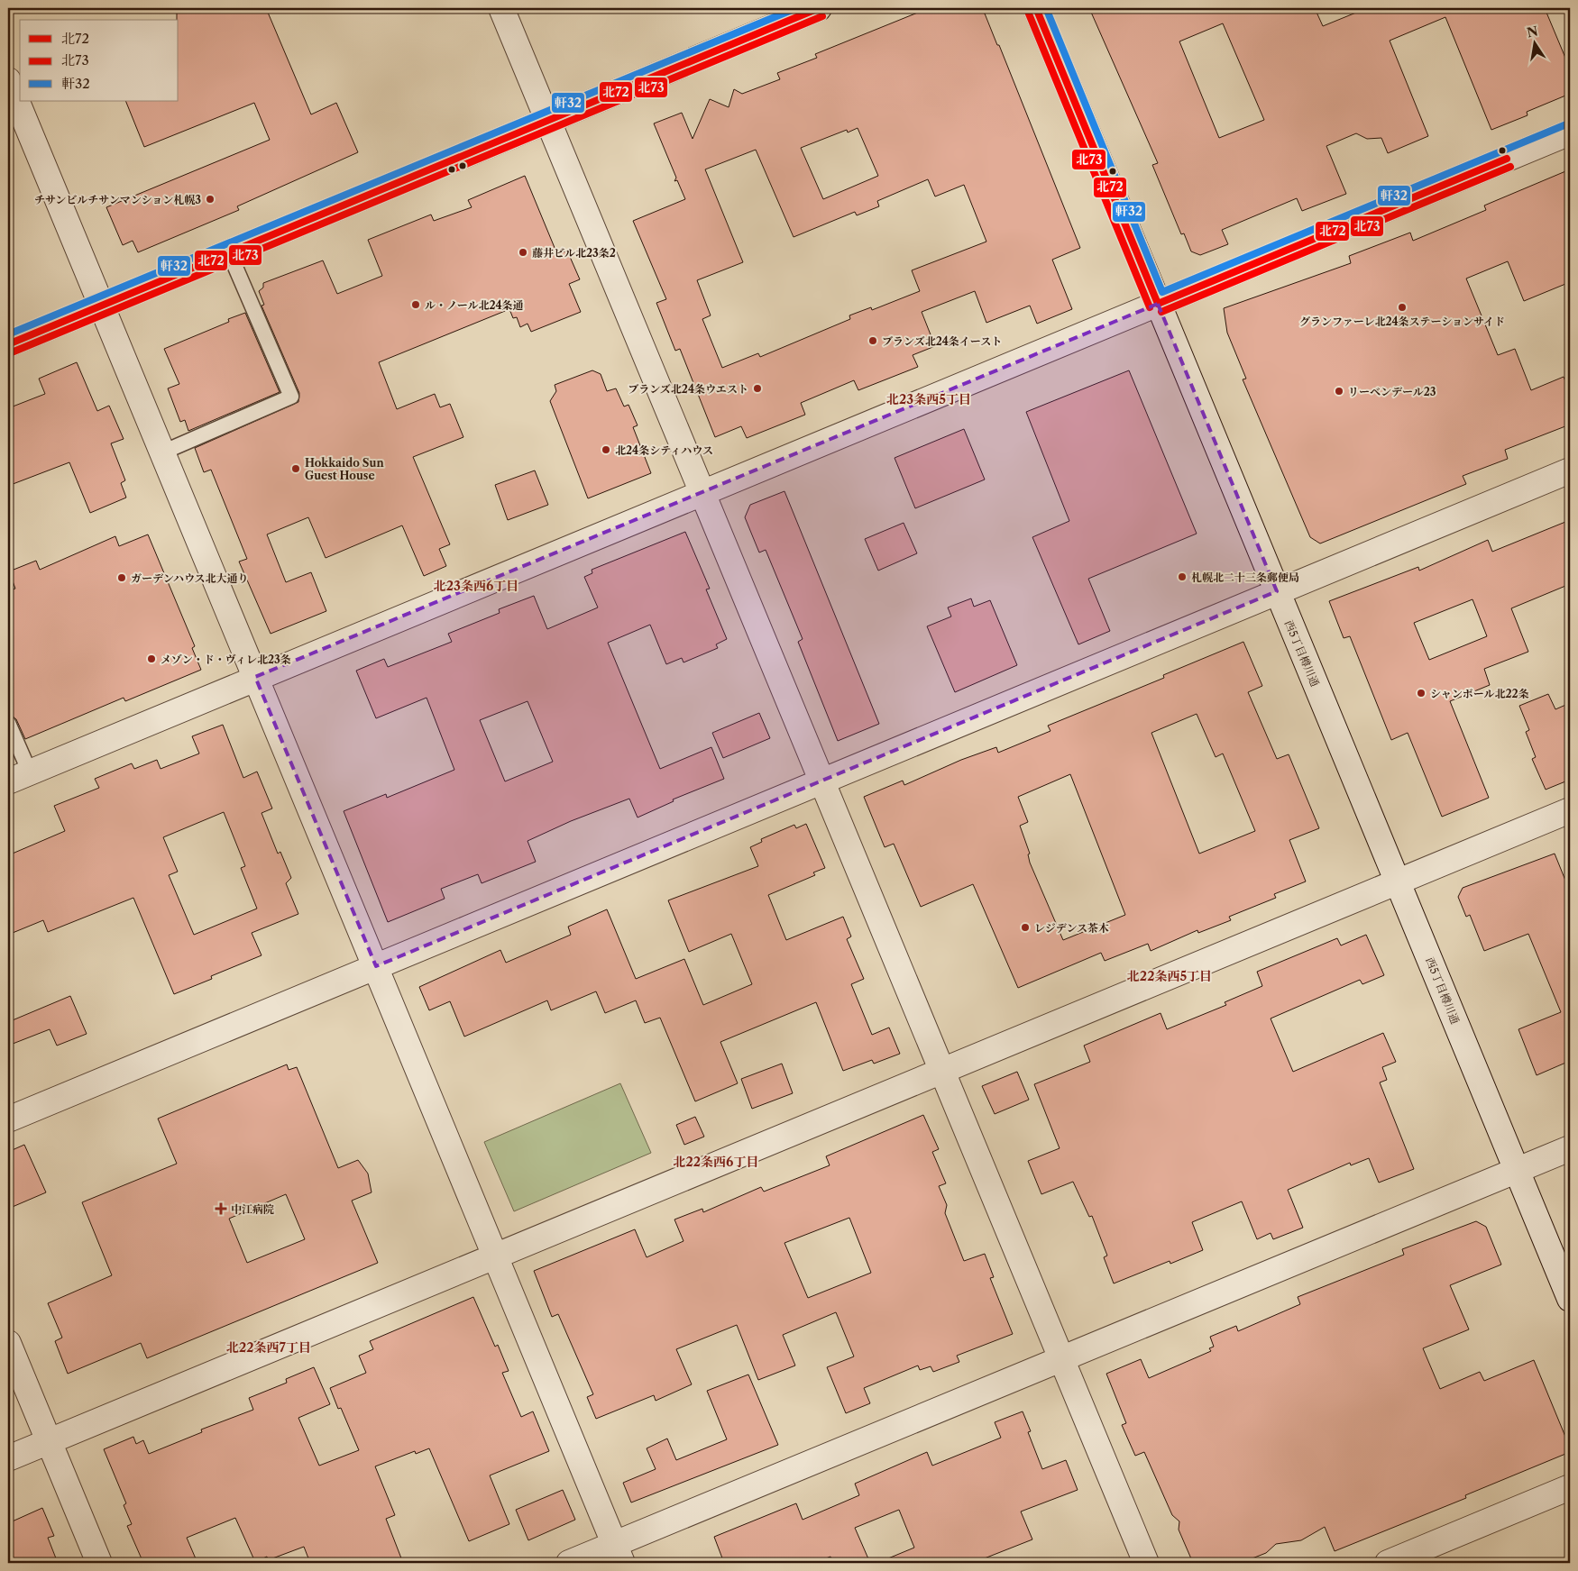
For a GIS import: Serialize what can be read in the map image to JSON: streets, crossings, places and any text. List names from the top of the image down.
{
  "streets": {
    "street": ["西5丁目樽川通"]
  },
  "districts": [
    "北23条西5丁目",
    "北23条西6丁目",
    "北22条西5丁目",
    "北22条西6丁目",
    "北22条西7丁目"
  ],
  "places": {
    "other": [
      "チサンビルチサンマンション札幌3",
      "藤井ビル北23条2",
      "ル・ノール北24条通",
      "グランファーレ北24条ステーションサイド",
      "ブランズ北24条イースト",
      "ブランズ北24条ウエスト",
      "リーベンデール23",
      "北24条シティハウス",
      "Hokkaido Sun Guest House",
      "札幌北二十三条郵便局",
      "ガーデンハウス北大通り",
      "メゾン・ド・ヴィレ北23条",
      "シャンボール北22条",
      "レジデンス茶木"
    ],
    "health": ["中江病院"]
  },
  "lines": ["transit line 北72", "transit line 軒32", "transit line 北73"],
  "legend": ["北72", "北73", "軒32"],
  "north": "top"
}
